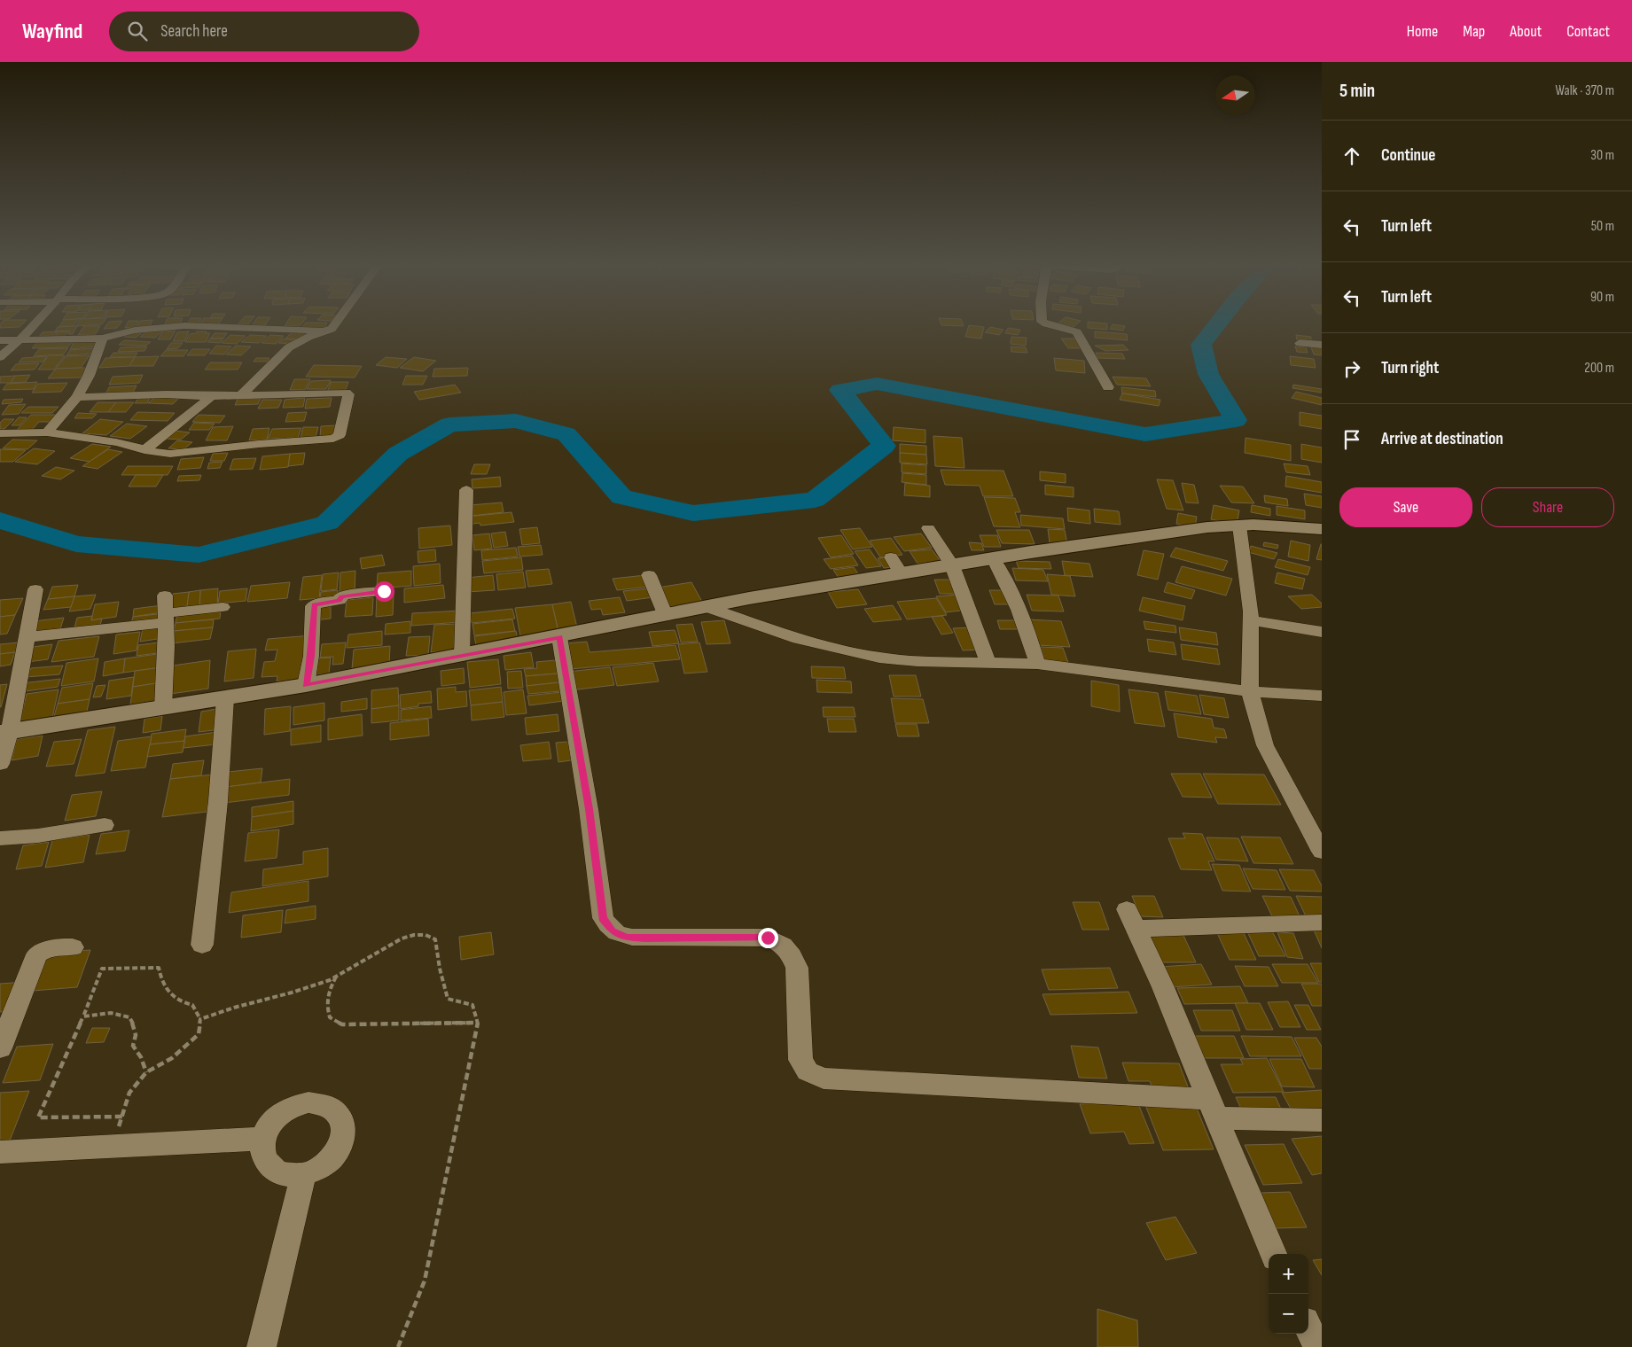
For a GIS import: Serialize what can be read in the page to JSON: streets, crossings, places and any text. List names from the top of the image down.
{
  "north": "left",
  "page": {
    "header": "Wayfind",
    "search": "Search here",
    "nav": [
      "Home",
      "Map",
      "About",
      "Contact"
    ],
    "heading": ["5 min", "Walk · 370 m"],
    "list": [
      ["Continue", "30 m"],
      ["Turn left", "50 m"],
      ["Turn left", "90 m"],
      ["Turn right", "200 m"],
      "Arrive at destination"
    ],
    "buttons": ["Save", "Share"],
    "map_buttons": ["+", "−"]
  }
}
